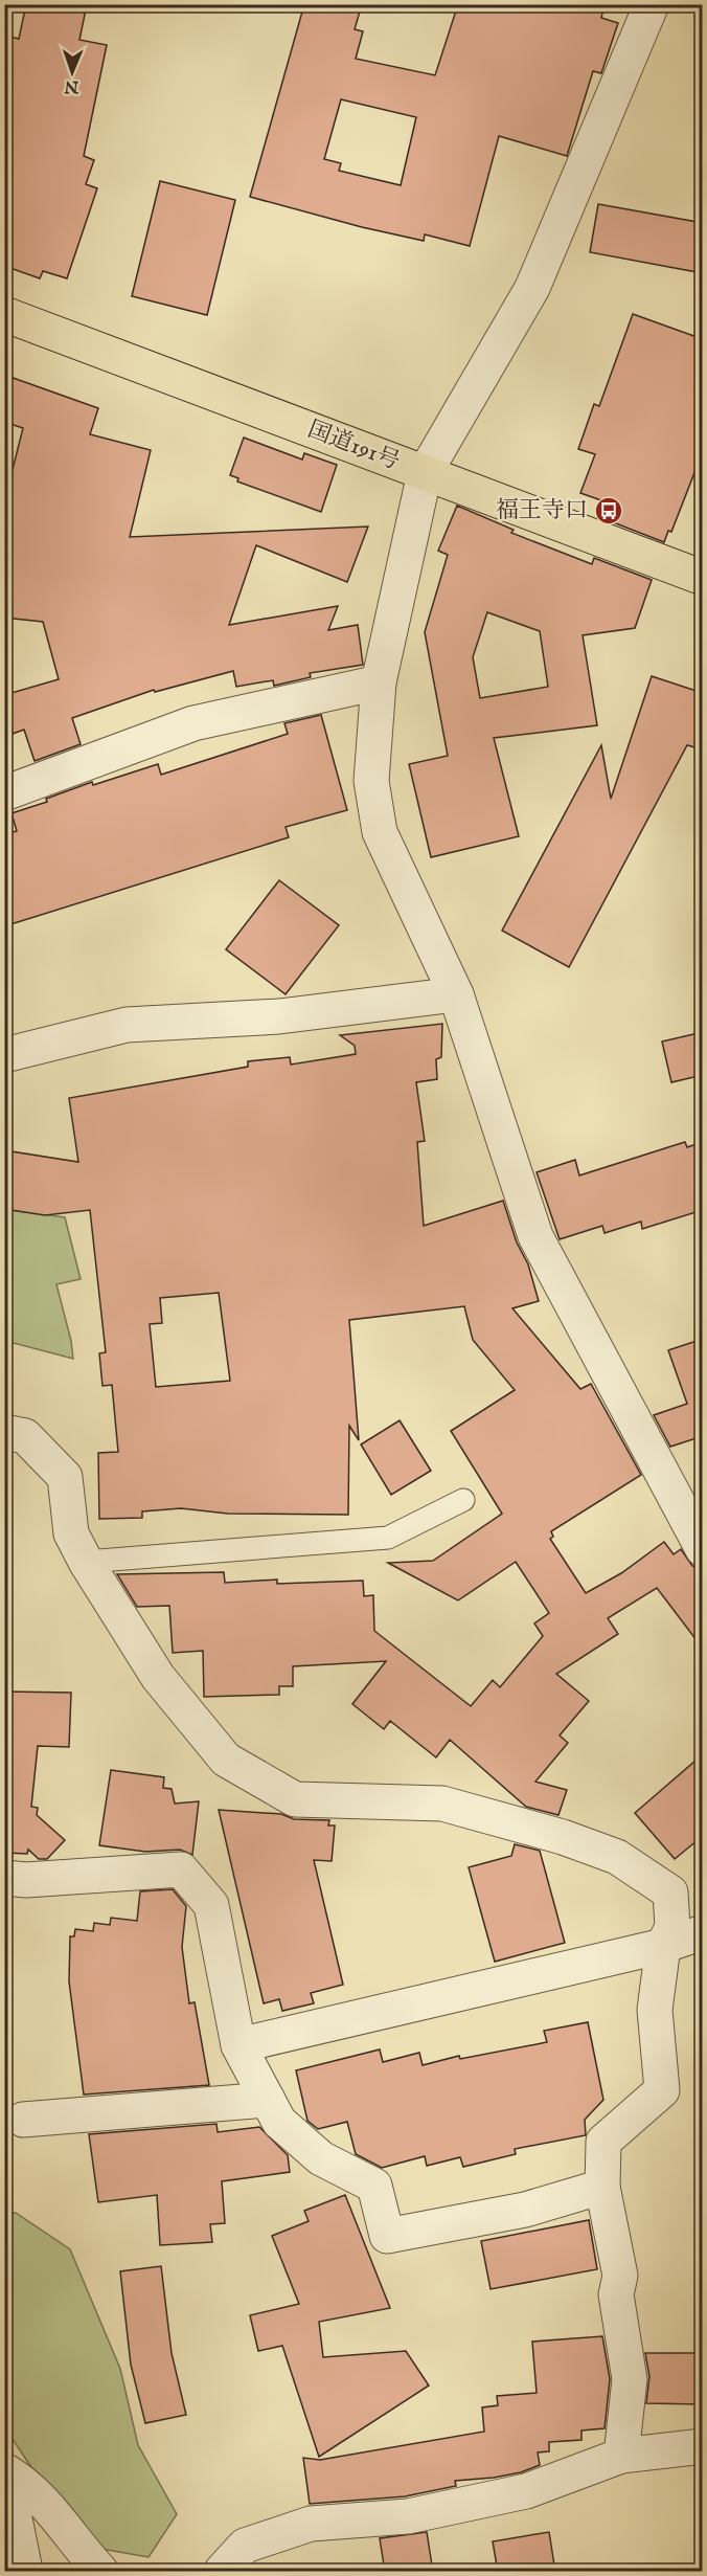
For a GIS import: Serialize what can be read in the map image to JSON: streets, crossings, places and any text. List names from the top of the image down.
{
  "streets": {
    "highway": ["国道191号"]
  },
  "places": {
    "bus stop": ["福王寺口"]
  },
  "north": "bottom"
}
